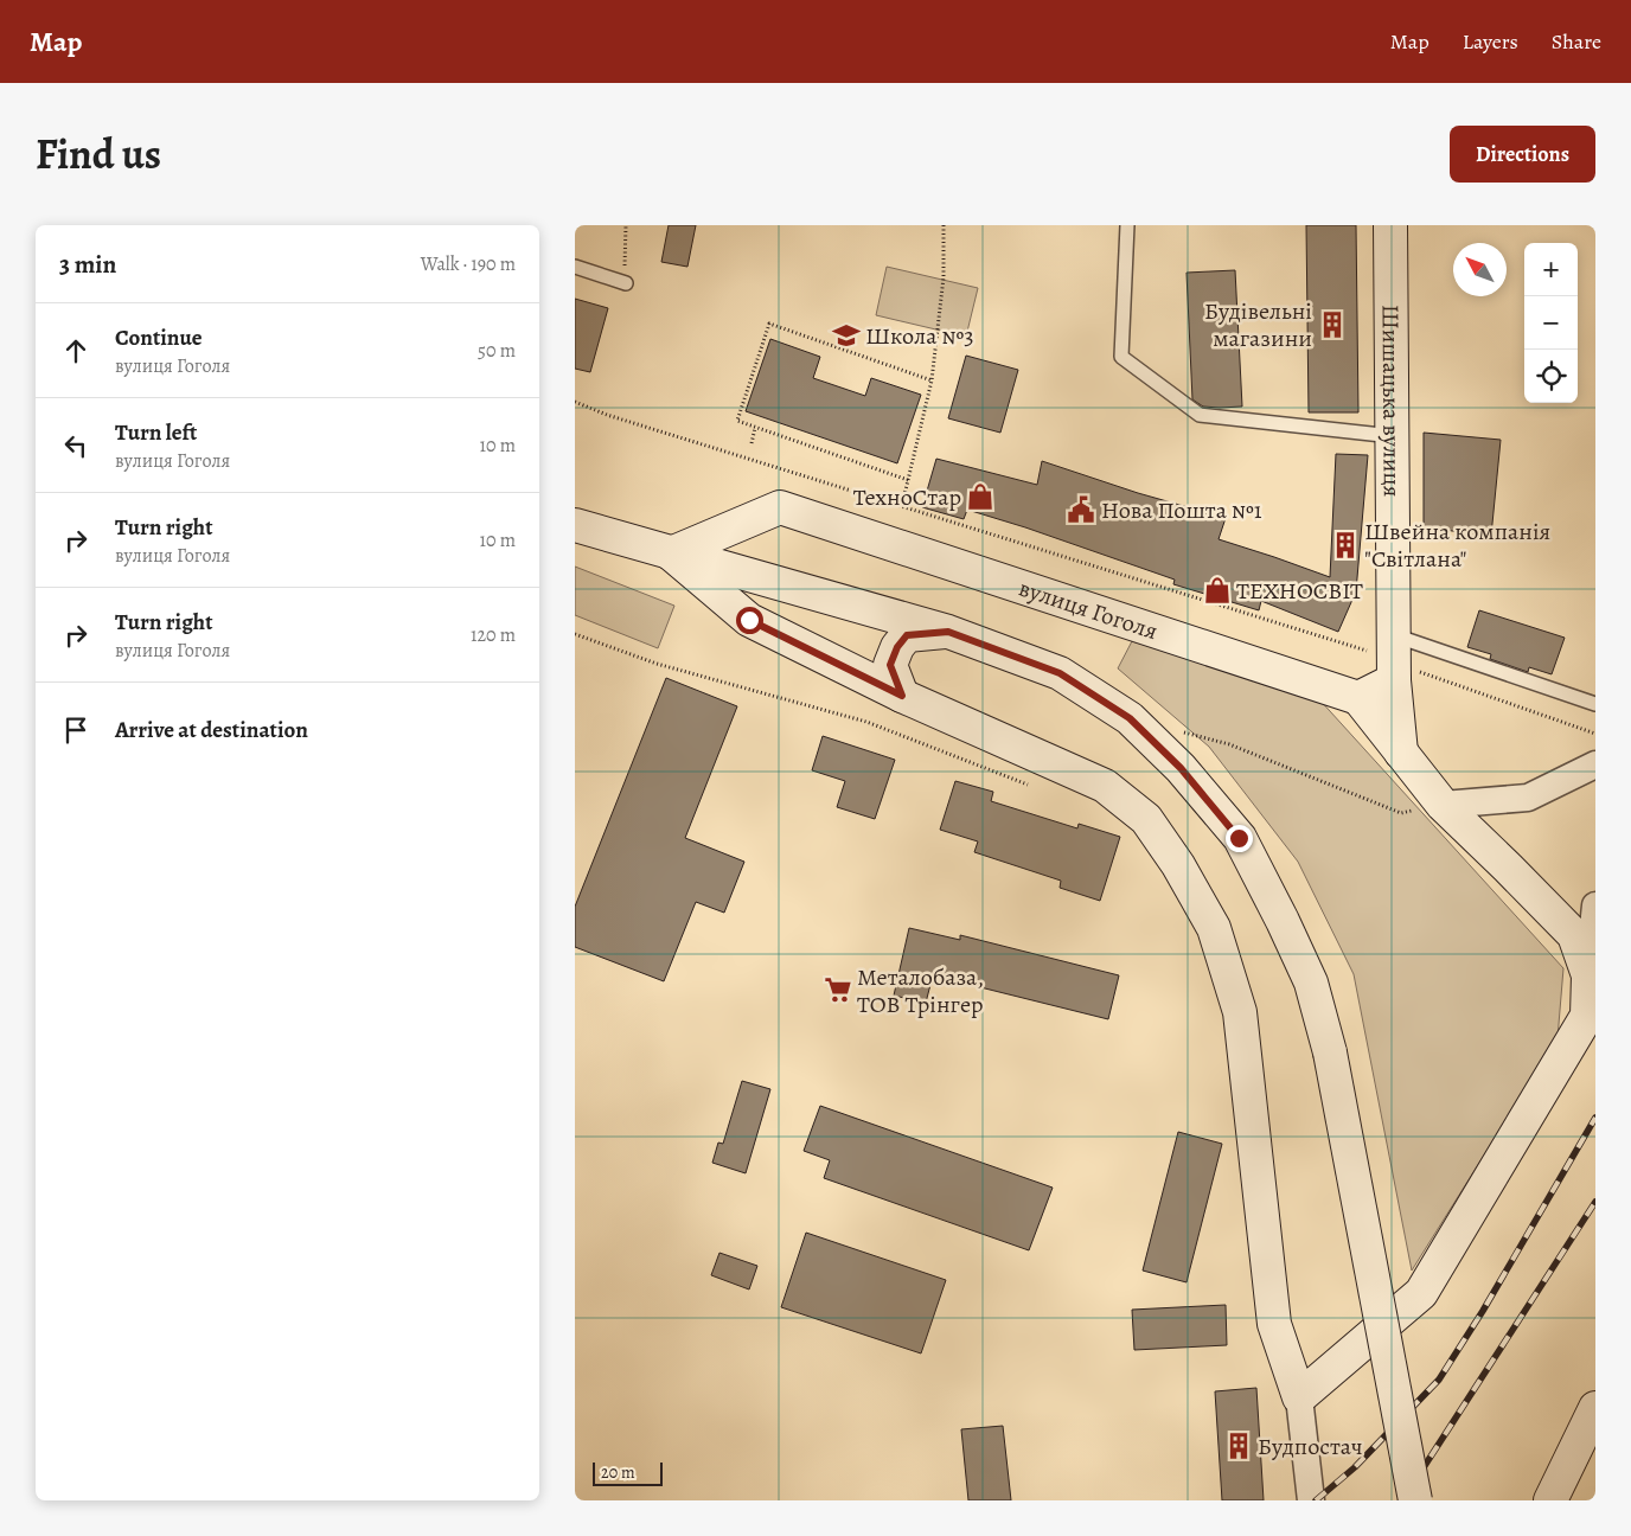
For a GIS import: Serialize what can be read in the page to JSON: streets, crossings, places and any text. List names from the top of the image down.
{
  "streets": {
    "street": ["Шишацька вулиця", "вулиця Гоголя"]
  },
  "places": {
    "building": ["Будівельні магазини", "Швейна компанія \"Світлана\"", "Будпостач"],
    "school or university": ["Школа №3"],
    "shop": ["ТехноСтар", "ТЕХНОСВІТ"],
    "public building": ["Нова Пошта №1"],
    "supermarket": ["Металобаза, ТОВ Трінгер"]
  },
  "scale_bar": "20 m",
  "north": "top left",
  "page": {
    "header": "Map",
    "nav": ["Map", "Layers", "Share"],
    "title": "Find us",
    "buttons": "Directions",
    "heading": ["3 min", "Walk · 190 m"],
    "map_buttons": ["+", "−"],
    "list": [
      ["Continue", "вулиця Гоголя", "50 m"],
      ["Turn left", "вулиця Гоголя", "10 m"],
      ["Turn right", "вулиця Гоголя", "10 m"],
      ["Turn right", "вулиця Гоголя", "120 m"],
      "Arrive at destination"
    ],
    "scale": "20 m"
  }
}
